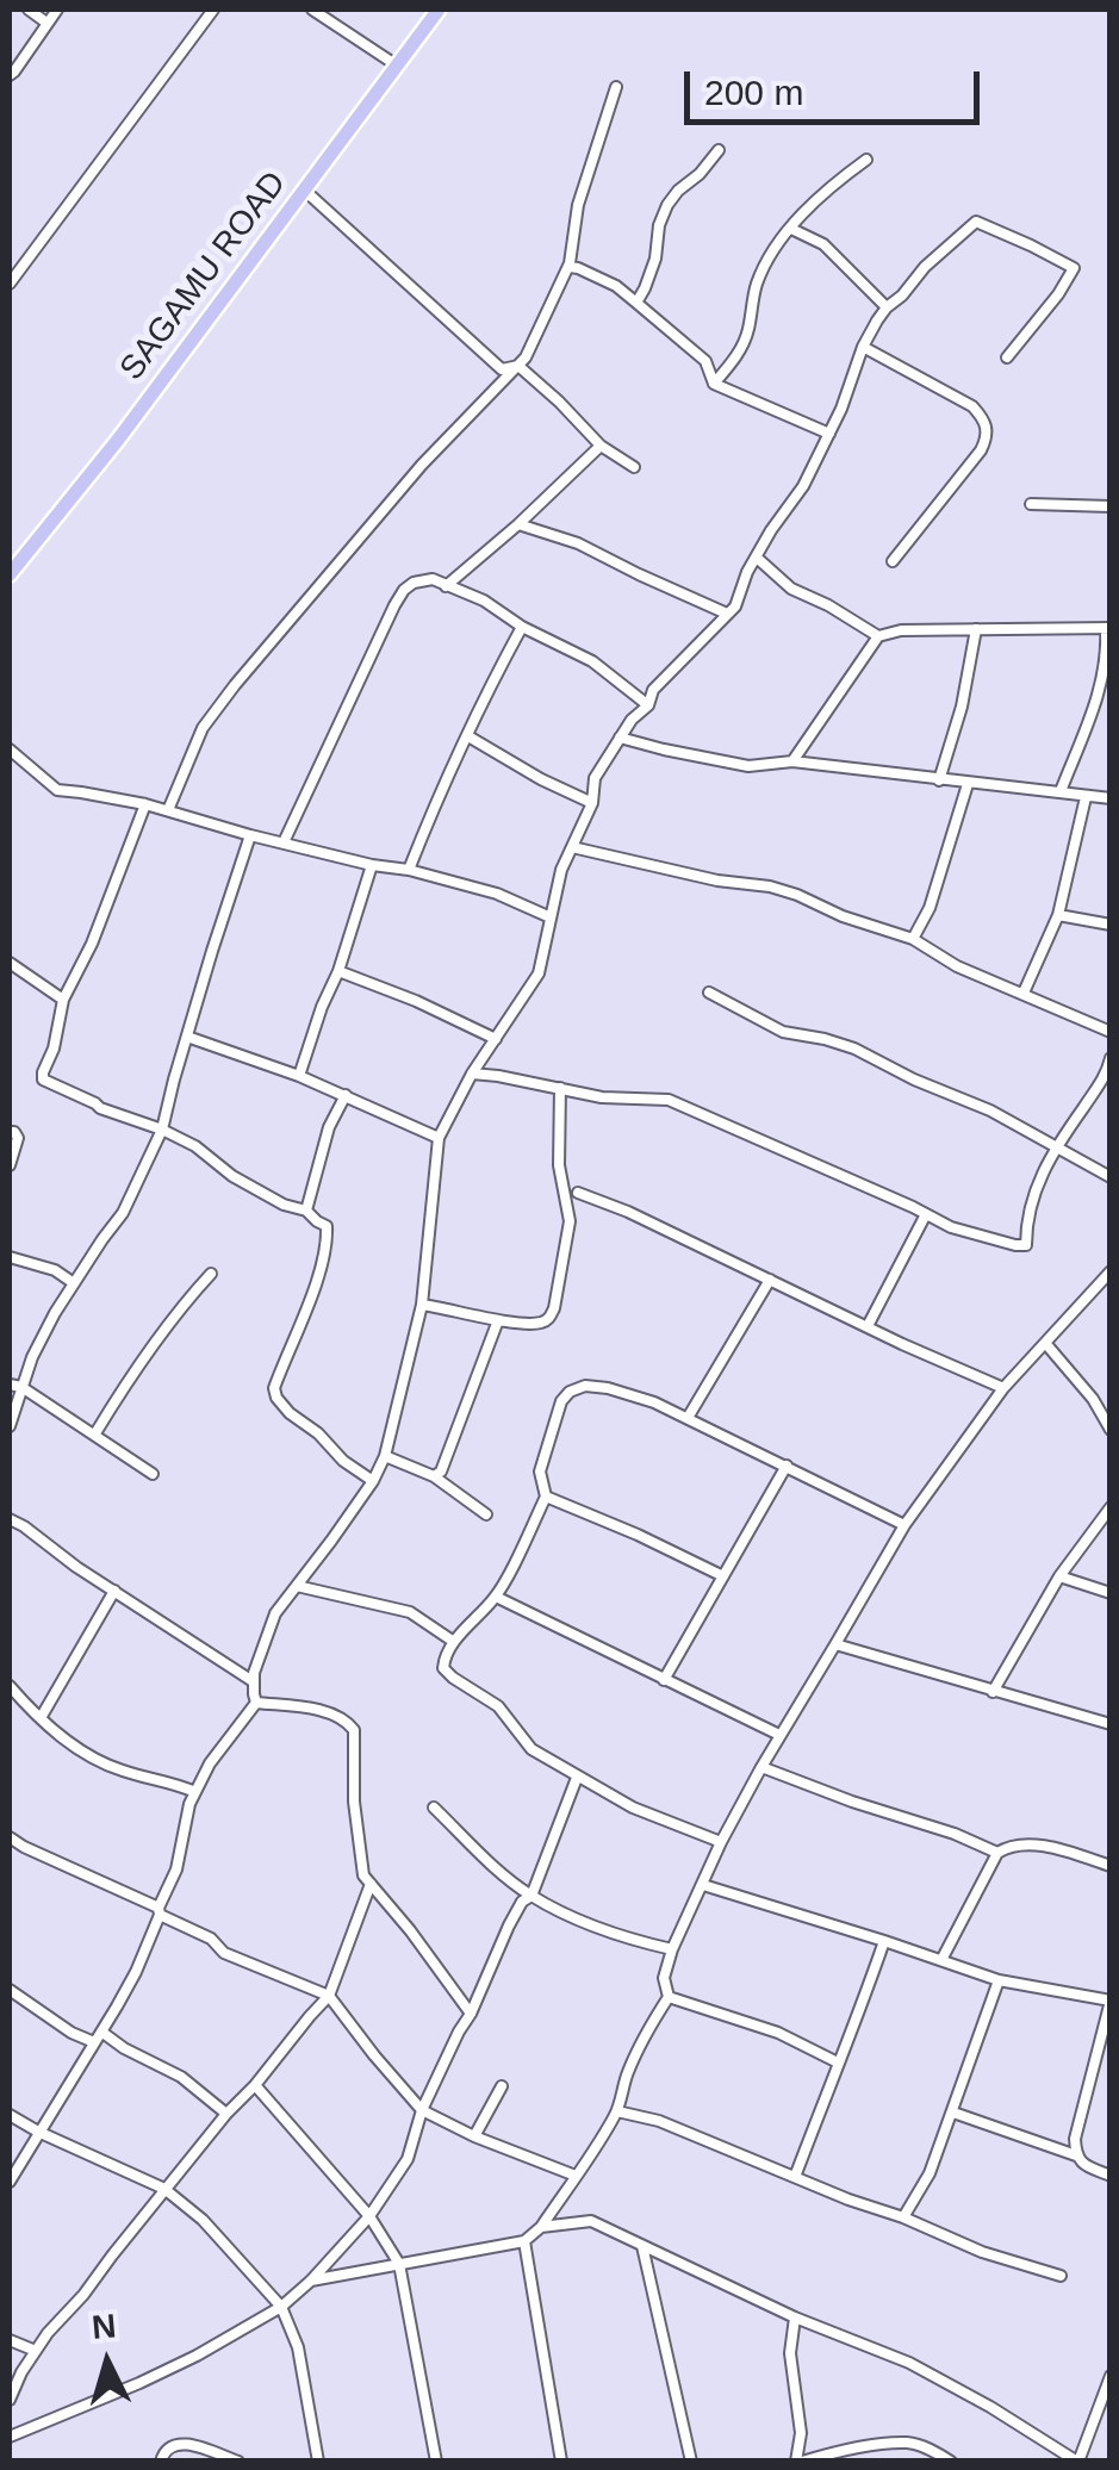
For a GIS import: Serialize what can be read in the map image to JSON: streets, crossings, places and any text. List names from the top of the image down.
{
  "streets": {
    "highway": ["SAGAMU ROAD"]
  },
  "scale_bar": "200 m",
  "north": "top"
}
